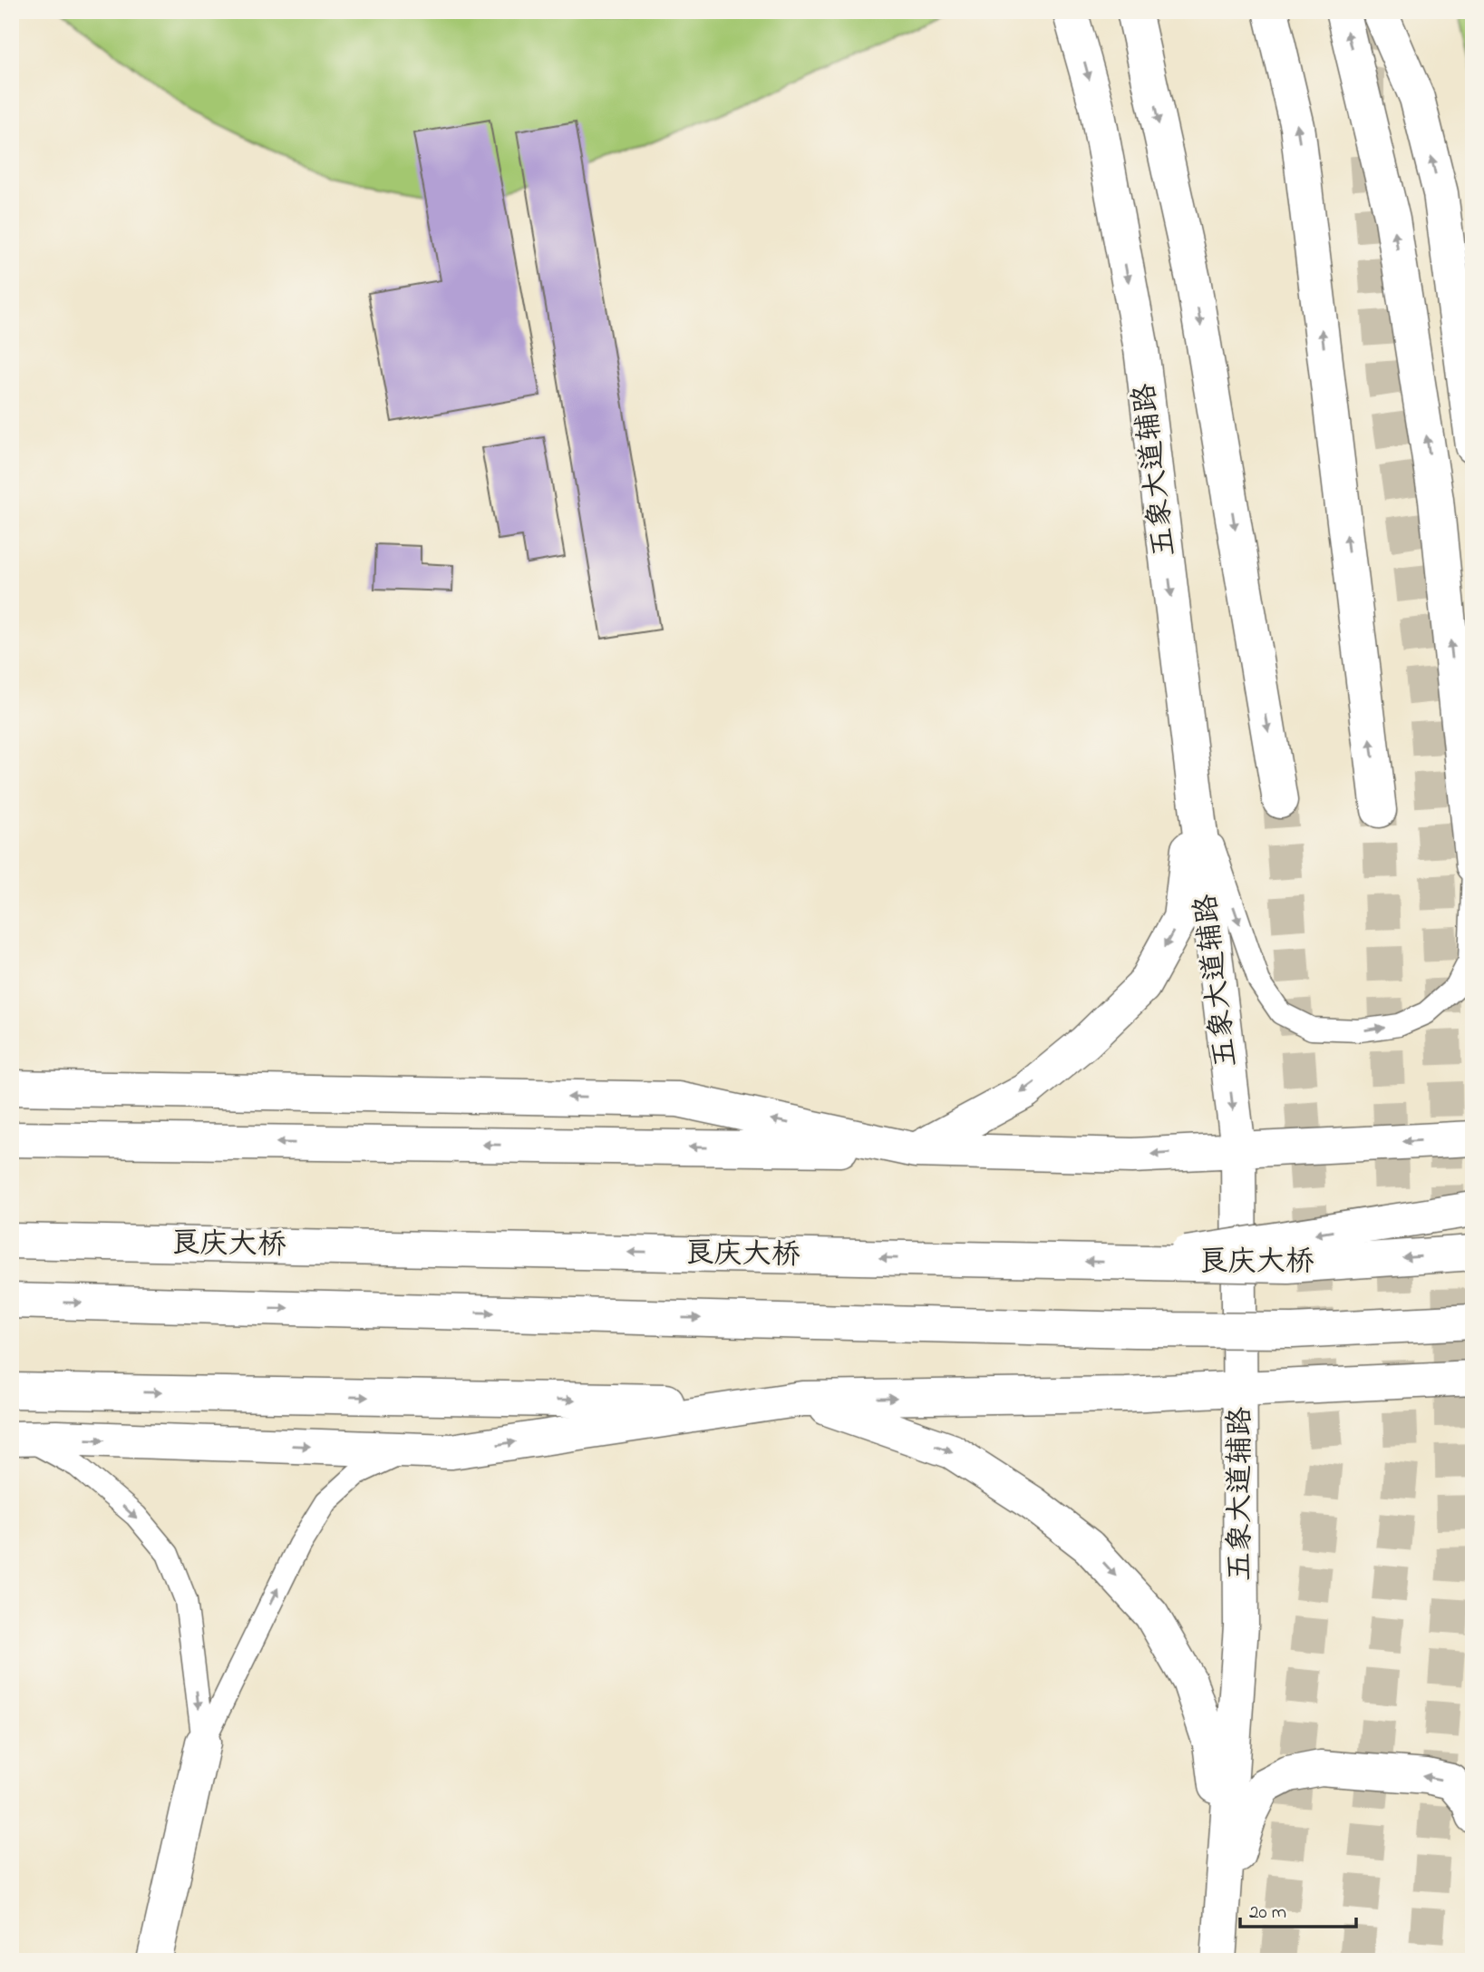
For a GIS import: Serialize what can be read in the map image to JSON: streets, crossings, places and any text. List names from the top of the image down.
{
  "streets": {
    "main road": ["五象大道辅路", "良庆大桥"]
  },
  "scale_bar": "20 m"
}
